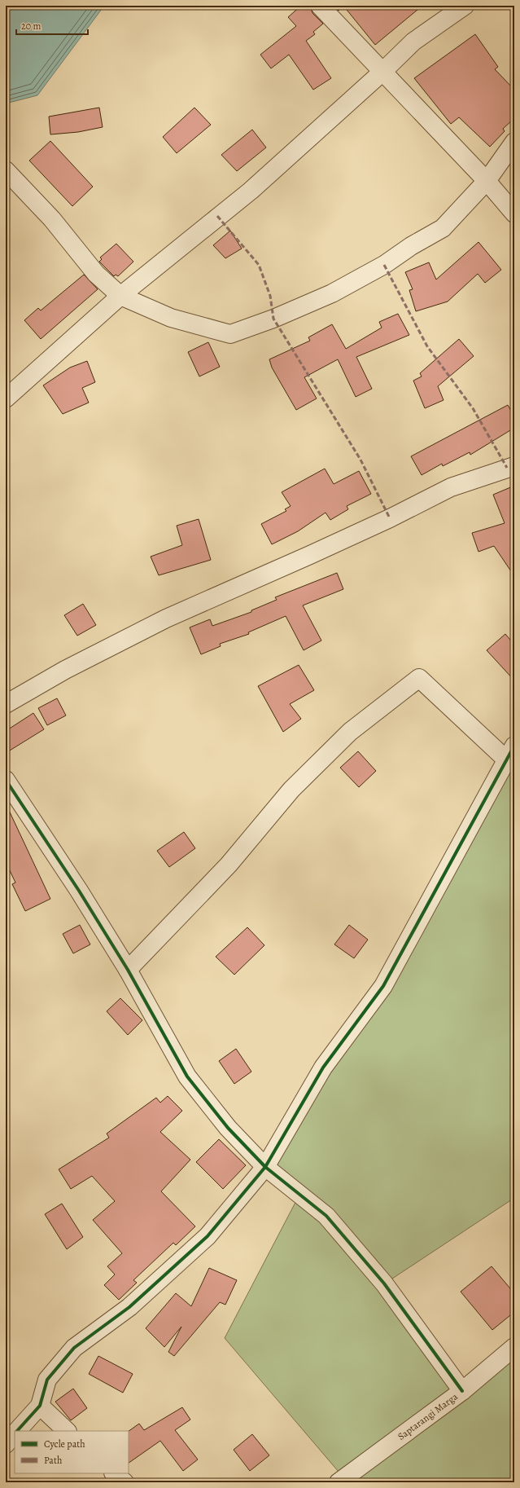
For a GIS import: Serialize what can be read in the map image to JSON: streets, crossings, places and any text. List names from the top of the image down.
{
  "streets": {
    "street": ["Saptarangi Marga"]
  },
  "legend": ["Cycle path", "Path"],
  "scale_bar": "20 m"
}
